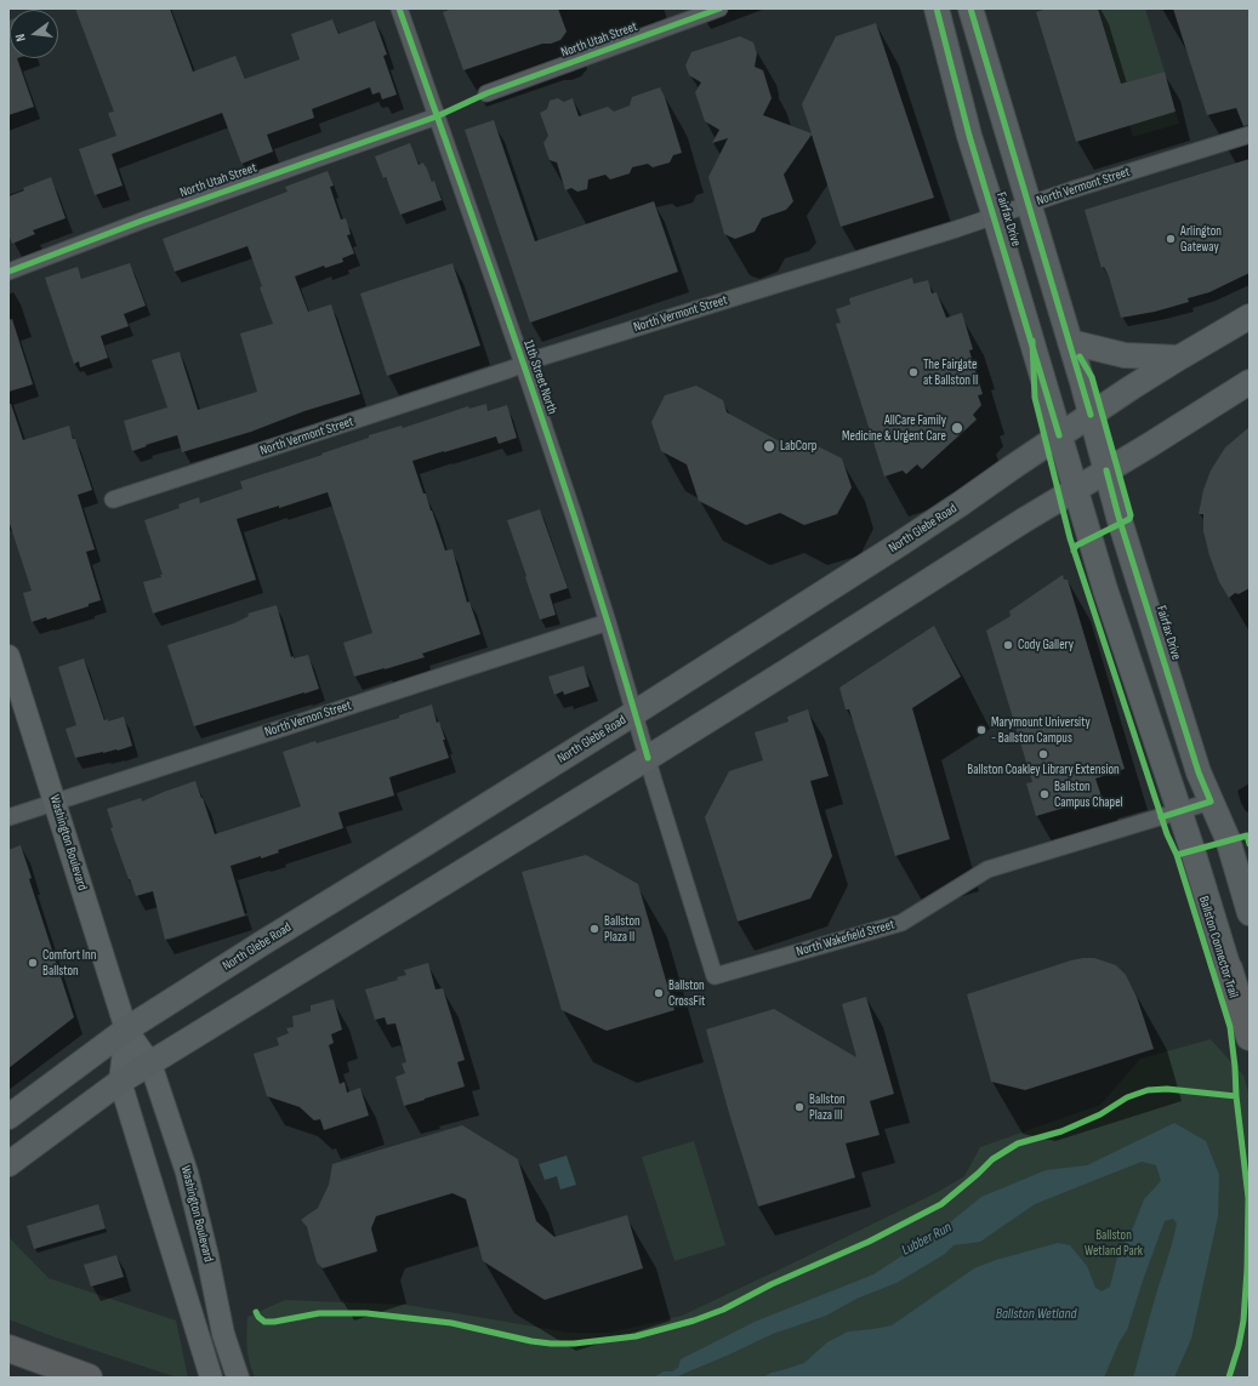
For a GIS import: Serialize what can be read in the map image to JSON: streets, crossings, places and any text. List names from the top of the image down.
{
  "streets": {
    "main road": ["Fairfax Drive", "North Glebe Road", "Washington Boulevard"],
    "street": [
      "North Utah Street",
      "North Vermont Street",
      "11th Street North",
      "North Vernon Street",
      "North Wakefield Street"
    ],
    "cycle path": ["Ballston Connector Trail"]
  },
  "crossings": [
    ["North Utah Street", "11th Street North"],
    ["North Vermont Street", "Fairfax Drive"],
    ["North Vermont Street", "11th Street North"],
    ["Fairfax Drive", "North Glebe Road"],
    ["Fairfax Drive", "North Wakefield Street"],
    ["11th Street North", "North Glebe Road"],
    ["11th Street North", "North Vernon Street"],
    ["11th Street North", "North Wakefield Street"],
    ["North Glebe Road", "Washington Boulevard"],
    ["North Vernon Street", "Washington Boulevard"]
  ],
  "water": ["Lubber Run", "Ballston Wetland"],
  "parks": ["Ballston Wetland Park"],
  "places": [
    "Arlington Gateway",
    "The Fairgate at Ballston II",
    "AllCare Family Medicine & Urgent Care",
    "LabCorp",
    "Cody Gallery",
    "Marymount University - Ballston Campus",
    "Ballston Coakley Library Extension",
    "Ballston Campus Chapel",
    "Ballston Plaza II",
    "Comfort Inn Ballston",
    "Ballston CrossFit",
    "Ballston Plaza III"
  ],
  "north": "left"
}
